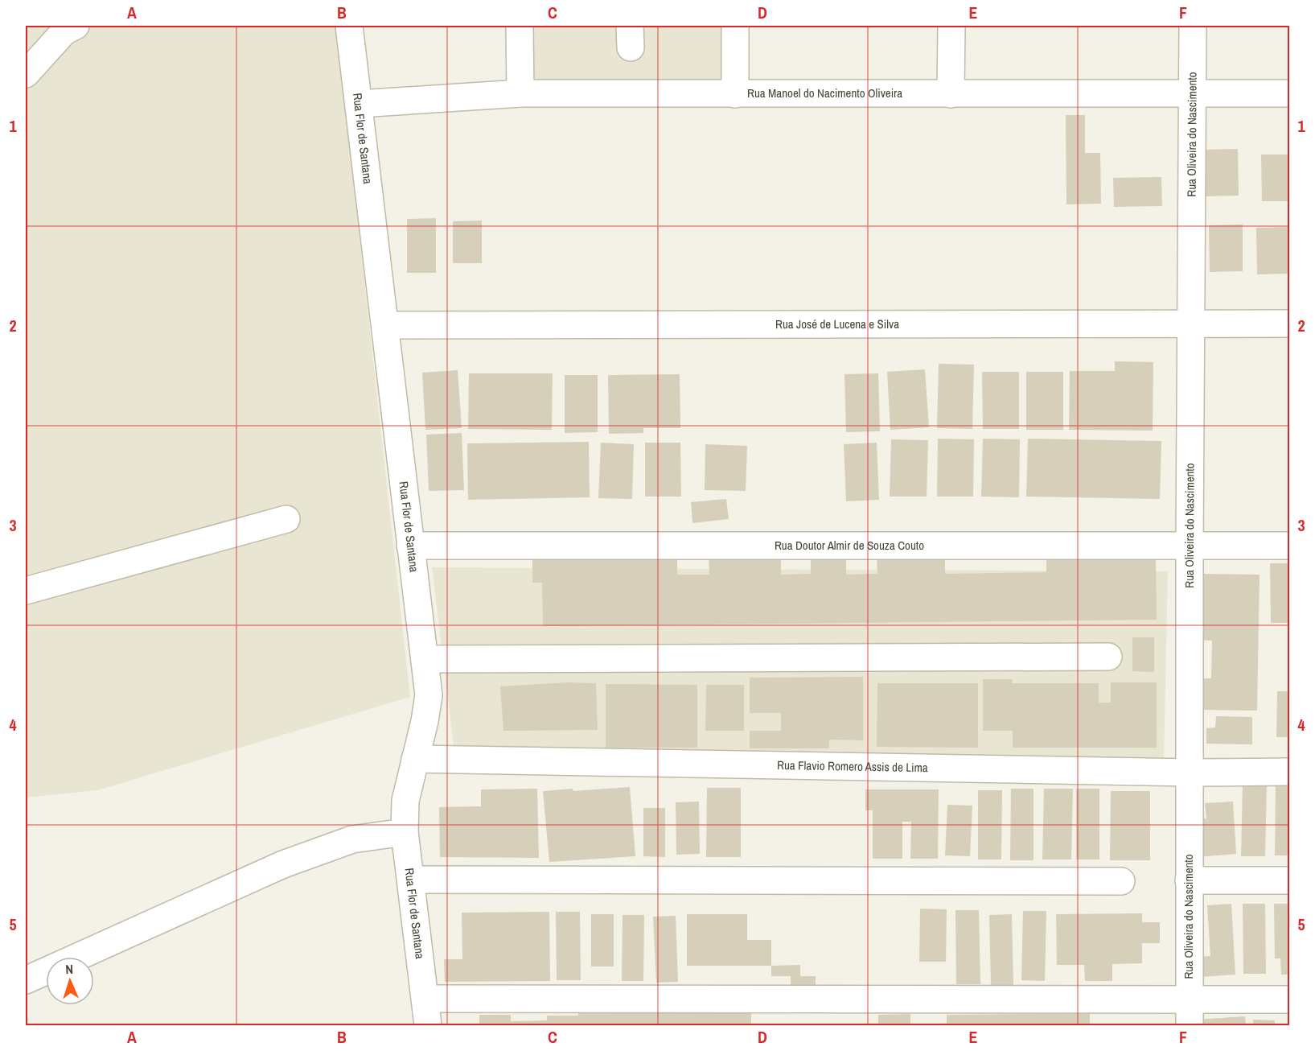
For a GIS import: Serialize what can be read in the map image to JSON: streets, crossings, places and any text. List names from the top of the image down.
{
  "streets": {
    "street": [
      "Rua Manoel do Nacimento Oliveira",
      "Rua Oliveira do Nascimento",
      "Rua Flor de Santana",
      "Rua José de Lucena e Silva",
      "Rua Doutor Almir de Souza Couto",
      "Rua Flavio Romero Assis de Lima"
    ]
  },
  "crossings": [
    ["Rua Manoel do Nacimento Oliveira", "Rua Oliveira do Nascimento"],
    ["Rua Manoel do Nacimento Oliveira", "Rua Flor de Santana"],
    ["Rua Oliveira do Nascimento", "Rua José de Lucena e Silva"],
    ["Rua Oliveira do Nascimento", "Rua Doutor Almir de Souza Couto"],
    ["Rua Oliveira do Nascimento", "Rua Flavio Romero Assis de Lima"],
    ["Rua Flor de Santana", "Rua José de Lucena e Silva"],
    ["Rua Flor de Santana", "Rua Doutor Almir de Souza Couto"],
    ["Rua Flor de Santana", "Rua Flavio Romero Assis de Lima"]
  ],
  "north": "top",
  "grid": {
    "columns": [
      "A",
      "B",
      "C",
      "D",
      "E",
      "F"
    ],
    "rows": [
      "1",
      "2",
      "3",
      "4",
      "5"
    ]
  }
}
